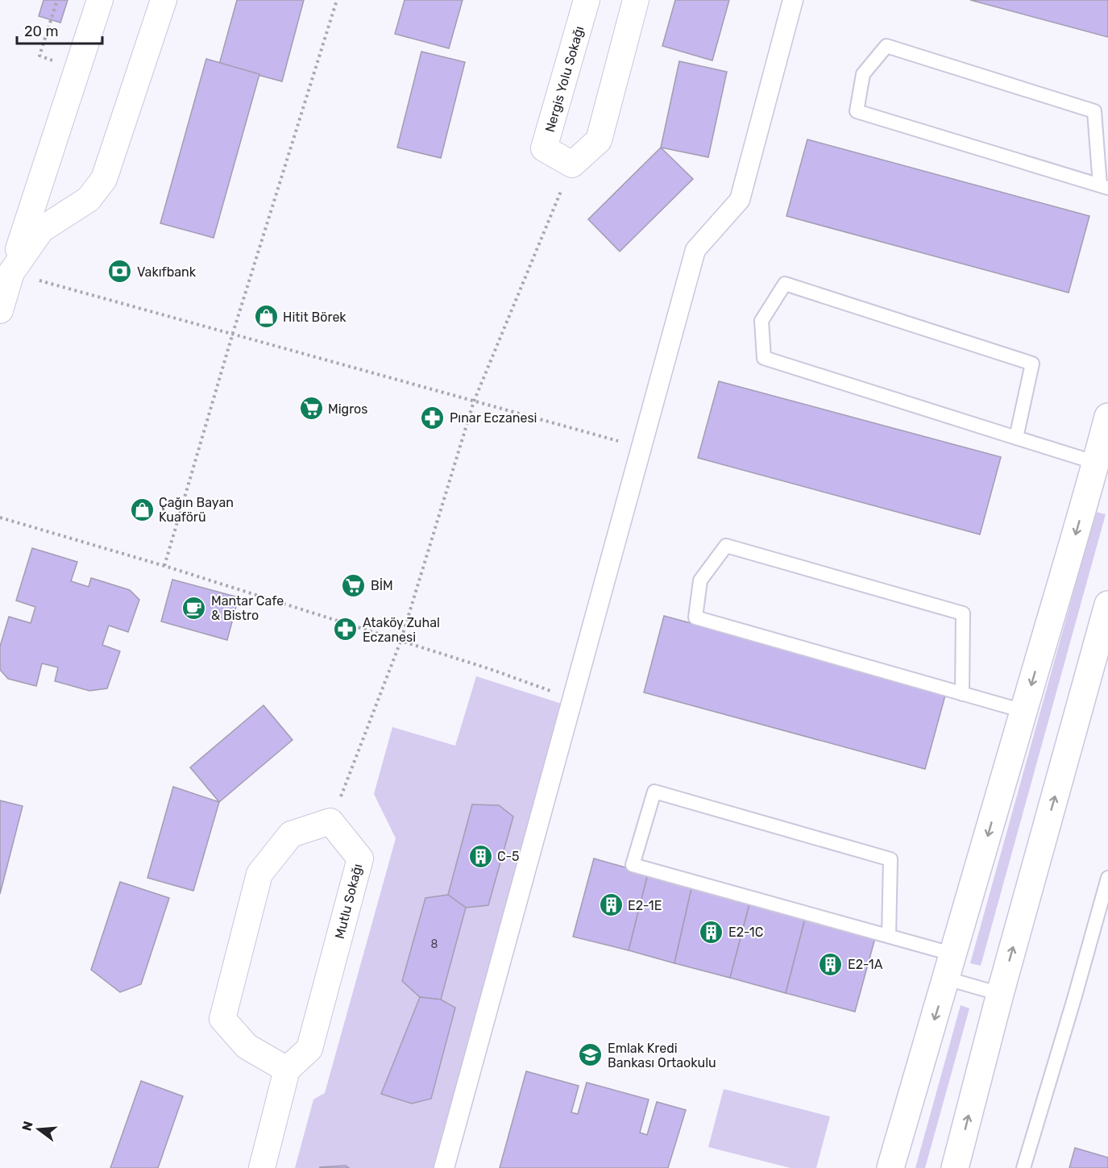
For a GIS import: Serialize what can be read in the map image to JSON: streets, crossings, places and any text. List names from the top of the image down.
{
  "streets": {
    "street": ["Nergis Yolu Sokağı", "Mutlu Sokağı"]
  },
  "places": {
    "bank": ["Vakıfbank"],
    "shop": ["Hitit Börek", "Çağın Bayan Kuaförü"],
    "supermarket": ["Migros", "BİM"],
    "pharmacy": ["Pınar Eczanesi", "Ataköy Zuhal Eczanesi"],
    "cafe": ["Mantar Cafe & Bistro"],
    "building": [
      "C-5",
      "E2-1E",
      "E2-1C",
      "E2-1A"
    ],
    "school or university": ["Emlak Kredi Bankası Ortaokulu"]
  },
  "house_numbers": ["8"],
  "scale_bar": "20 m",
  "north": "left"
}
